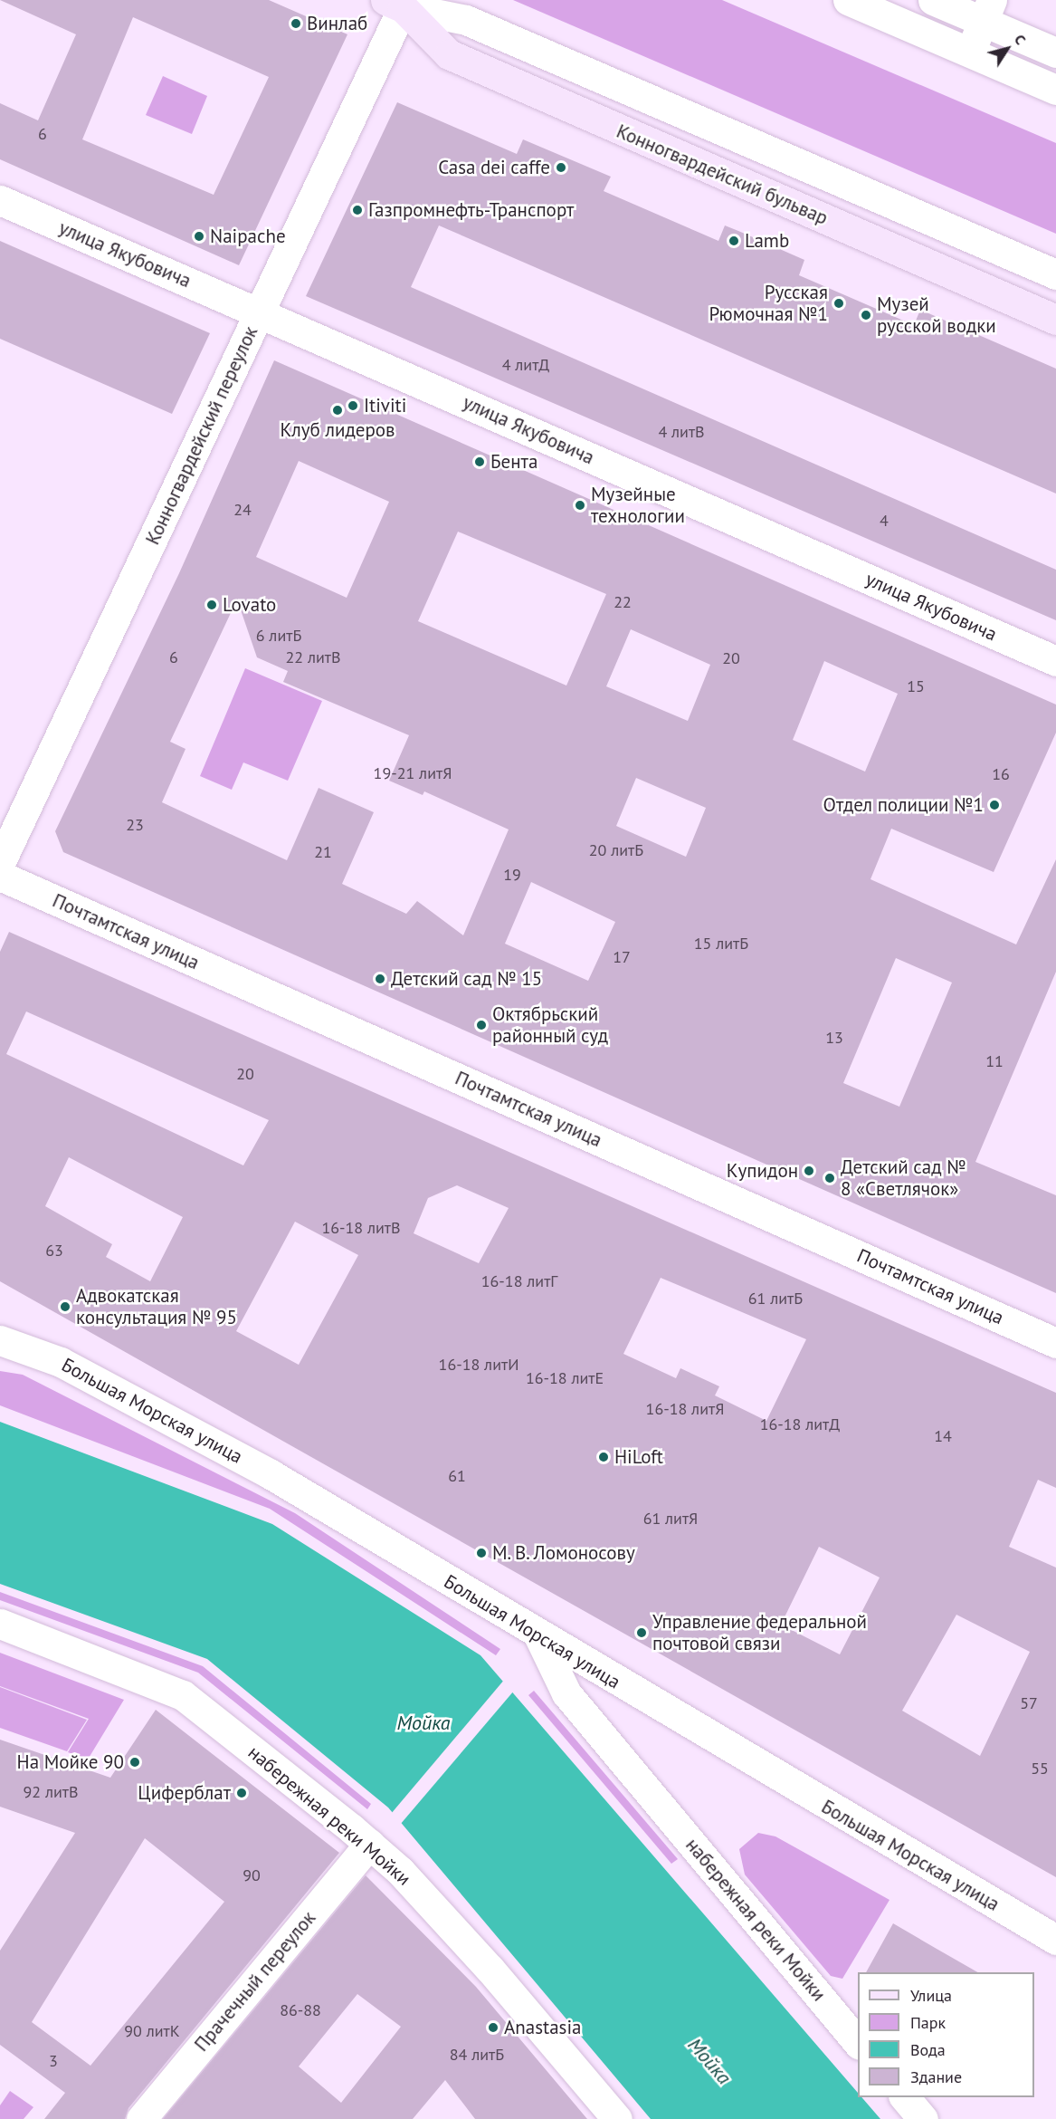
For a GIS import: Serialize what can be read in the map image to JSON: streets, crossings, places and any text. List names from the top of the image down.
{
  "streets": {
    "main road": ["Конногвардейский бульвар"],
    "street": [
      "улица Якубовича",
      "Конногвардейский переулок",
      "Почтамтская улица",
      "Большая Морская улица",
      "набережная реки Мойки",
      "Прачечный переулок"
    ]
  },
  "crossings": [
    ["Конногвардейский бульвар", "Конногвардейский переулок"],
    ["улица Якубовича", "Конногвардейский переулок"],
    ["Большая Морская улица", "набережная реки Мойки"],
    ["набережная реки Мойки", "Прачечный переулок"]
  ],
  "water": ["Мойка"],
  "places": [
    "Винлаб",
    "Casa dei caffe",
    "Газпромнефть-Транспорт",
    "Naipache",
    "Lamb",
    "Русская Рюмочная №1",
    "Музей русской водки",
    "Itiviti",
    "Клуб лидеров",
    "Бента",
    "Музейные технологии",
    "Lovato",
    "Отдел полиции №1",
    "Детский сад № 15",
    "Октябрьский районный суд",
    "Купидон",
    "Детский сад № 8 «Светлячок»",
    "Адвокатская консультация № 95",
    "HiLoft",
    "М. В. Ломоносову",
    "Управление федеральной почтовой связи",
    "На Мойке 90",
    "Циферблат",
    "Anastasia"
  ],
  "house_numbers": [
    "6",
    "4 литД",
    "4 литВ",
    "24",
    "4",
    "22",
    "6 литБ",
    "6",
    "22 литВ",
    "20",
    "15",
    "19-21 литЯ",
    "16",
    "23",
    "20 литБ",
    "21",
    "19",
    "15 литБ",
    "17",
    "13",
    "11",
    "20",
    "16-18 литВ",
    "63",
    "16-18 литГ",
    "61 литБ",
    "16-18 литИ",
    "16-18 литЕ",
    "16-18 литЯ",
    "16-18 литД",
    "14",
    "61",
    "61 литЯ",
    "57",
    "55",
    "92 литВ",
    "90",
    "86-88",
    "90 литК",
    "84 литБ",
    "3"
  ],
  "legend": [
    "Улица",
    "Парк",
    "Вода",
    "Здание"
  ],
  "north": "top right"
}
